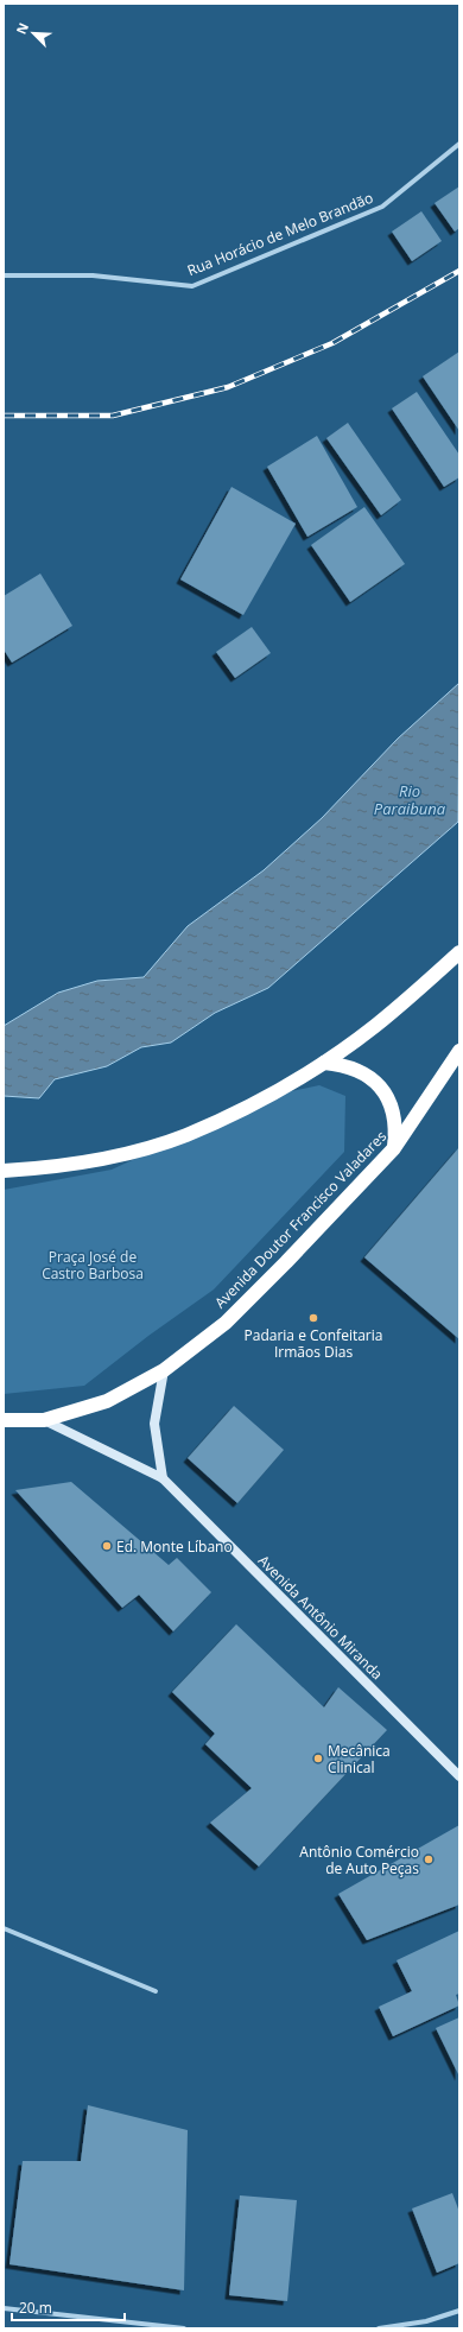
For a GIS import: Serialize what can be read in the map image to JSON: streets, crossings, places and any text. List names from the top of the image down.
{
  "streets": {
    "highway": ["Avenida Doutor Francisco Valadares"],
    "street": ["Rua Horácio de Melo Brandão", "Avenida Antônio Miranda"]
  },
  "crossings": [
    ["Avenida Doutor Francisco Valadares", "Avenida Antônio Miranda"]
  ],
  "water": ["Rio Paraibuna"],
  "parks": ["Praça José de Castro Barbosa"],
  "places": [
    "Padaria e Confeitaria Irmãos Dias",
    "Ed. Monte Líbano",
    "Mecânica Clinical",
    "Antônio Comércio de Auto Peças"
  ],
  "scale_bar": "20 m",
  "north": "top left"
}
